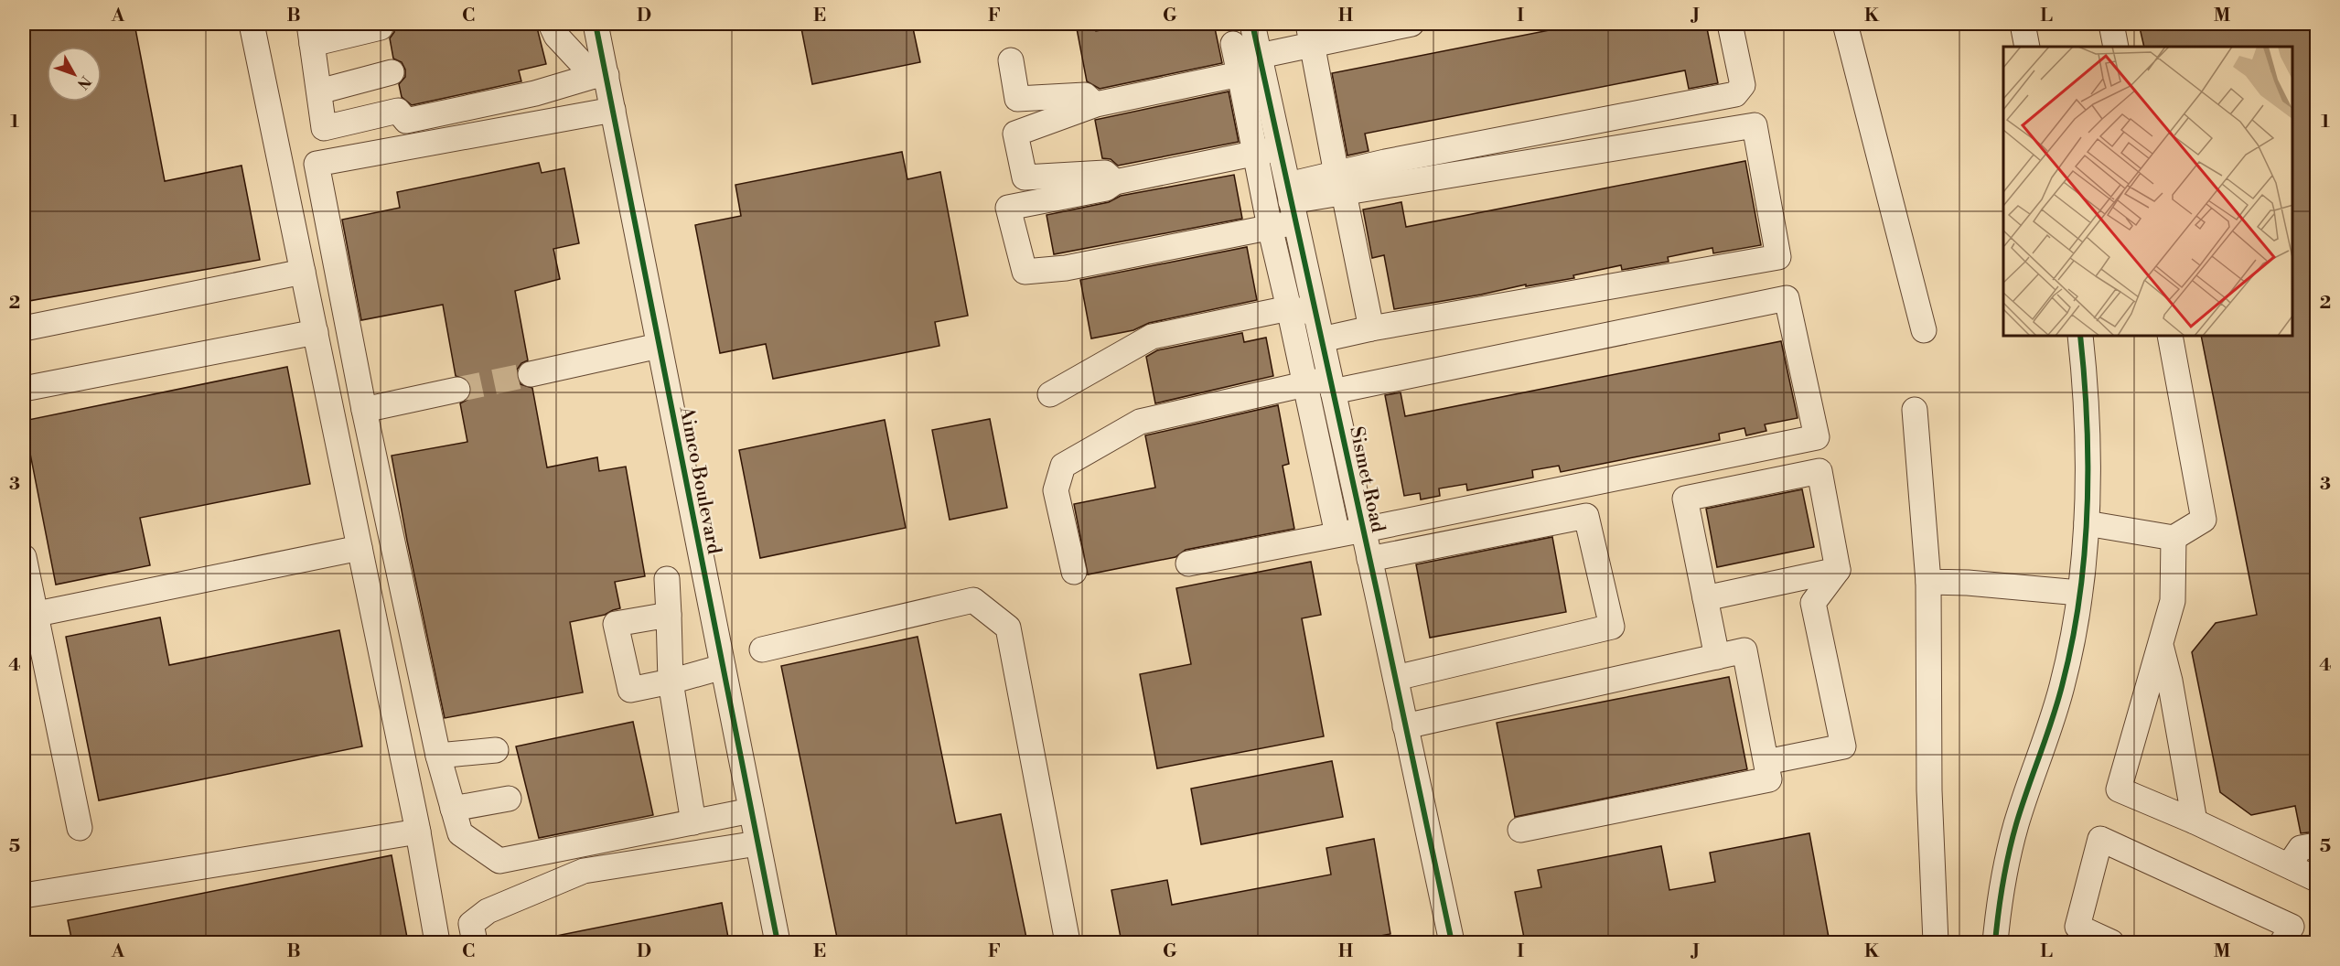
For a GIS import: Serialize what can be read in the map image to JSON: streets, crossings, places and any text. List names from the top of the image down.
{
  "streets": {
    "street": ["Sismet Road", "Aimco Boulevard"]
  },
  "north": "bottom right",
  "grid": {
    "columns": [
      "A",
      "B",
      "C",
      "D",
      "E",
      "F",
      "G",
      "H",
      "I",
      "J",
      "K",
      "L",
      "M"
    ],
    "rows": [
      "1",
      "2",
      "3",
      "4",
      "5"
    ]
  }
}
